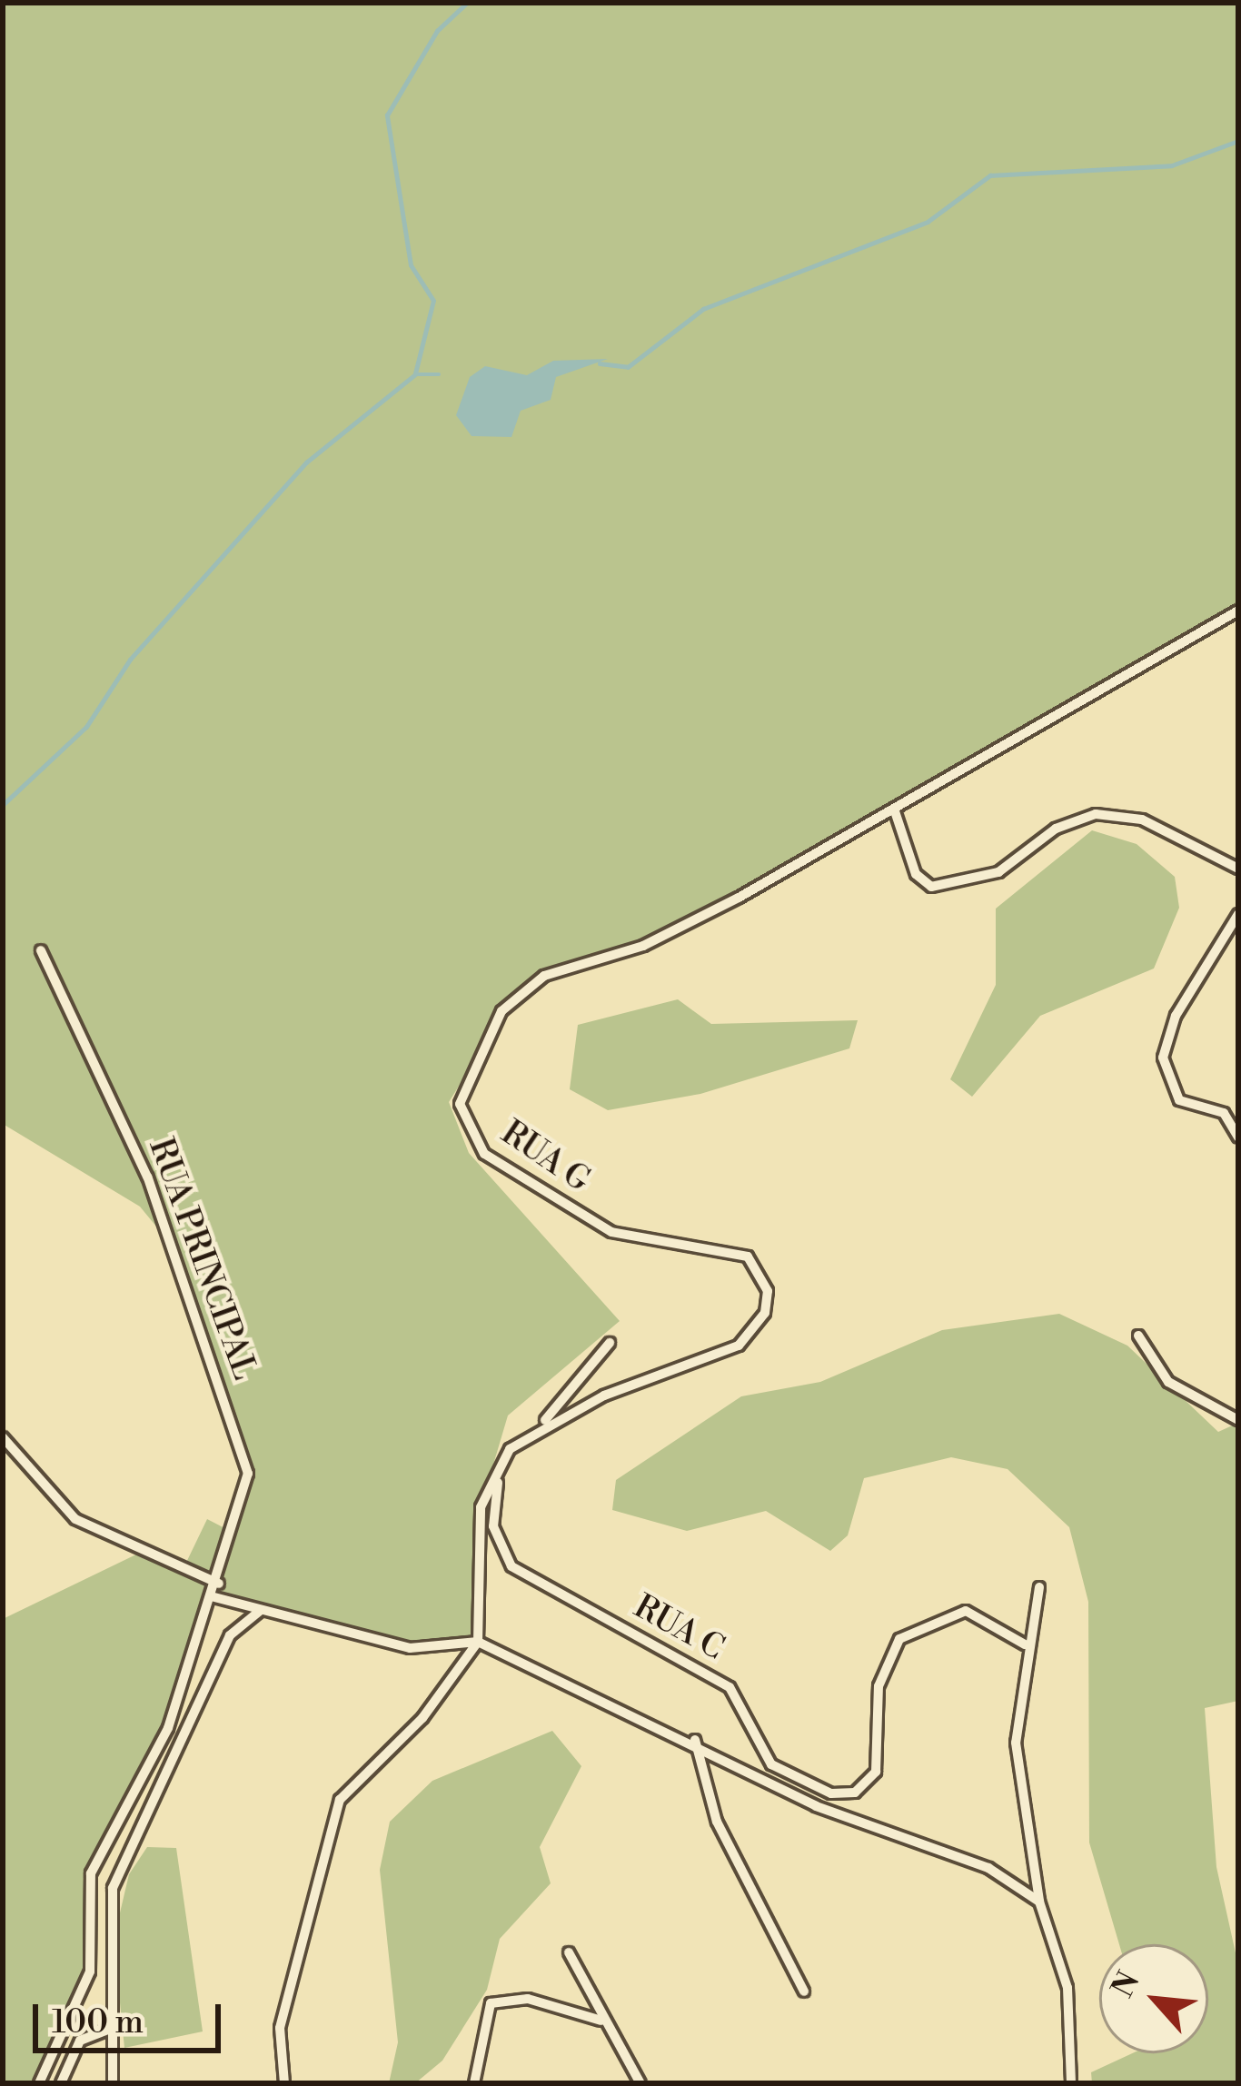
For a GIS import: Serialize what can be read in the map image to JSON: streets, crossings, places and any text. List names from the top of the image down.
{
  "streets": {
    "street": ["RUA G", "RUA PRINCIPAL", "RUA C"]
  },
  "crossings": [
    ["RUA G", "RUA C"]
  ],
  "scale_bar": "100 m",
  "north": "top left"
}
